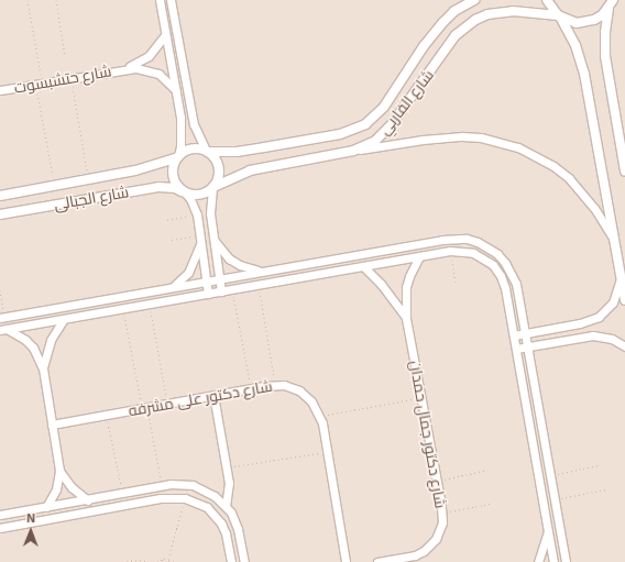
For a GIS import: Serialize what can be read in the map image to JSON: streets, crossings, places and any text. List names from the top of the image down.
{
  "streets": {
    "street": [
      "شارع حتشبسوت",
      "شارع الفاربي",
      "شارع الجبالى",
      "شارع دكتور على مشرفه",
      "شارع دكتور جمال حمدان"
    ]
  },
  "crossings": [
    ["شارع الفاربي", "شارع الجبالى"]
  ],
  "north": "top"
}
